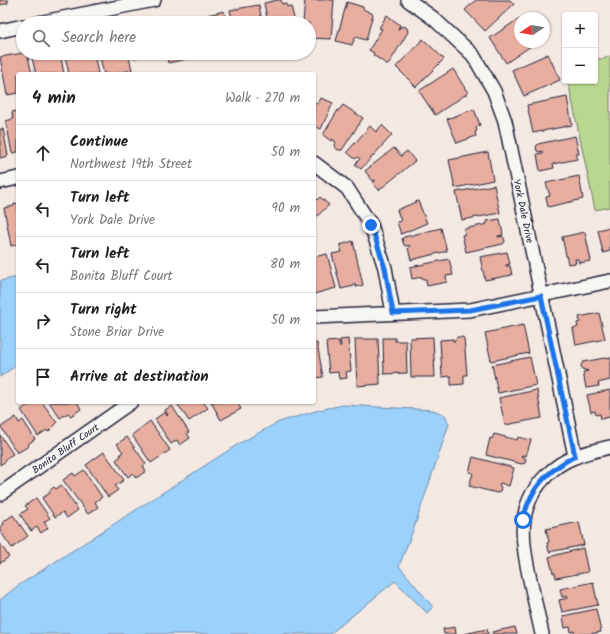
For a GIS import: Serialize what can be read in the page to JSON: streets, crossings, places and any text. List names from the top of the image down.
{
  "streets": {
    "street": ["York Dale Drive", "Bonita Bluff Court"]
  },
  "north": "left",
  "page": {
    "map_buttons": ["+", "−"],
    "search": "Search here",
    "heading": ["4 min", "Walk · 270 m"],
    "list": [
      ["Continue", "Northwest 19th Street", "50 m"],
      ["Turn left", "York Dale Drive", "90 m"],
      ["Turn left", "Bonita Bluff Court", "80 m"],
      ["Turn right", "Stone Briar Drive", "50 m"],
      "Arrive at destination"
    ]
  }
}
